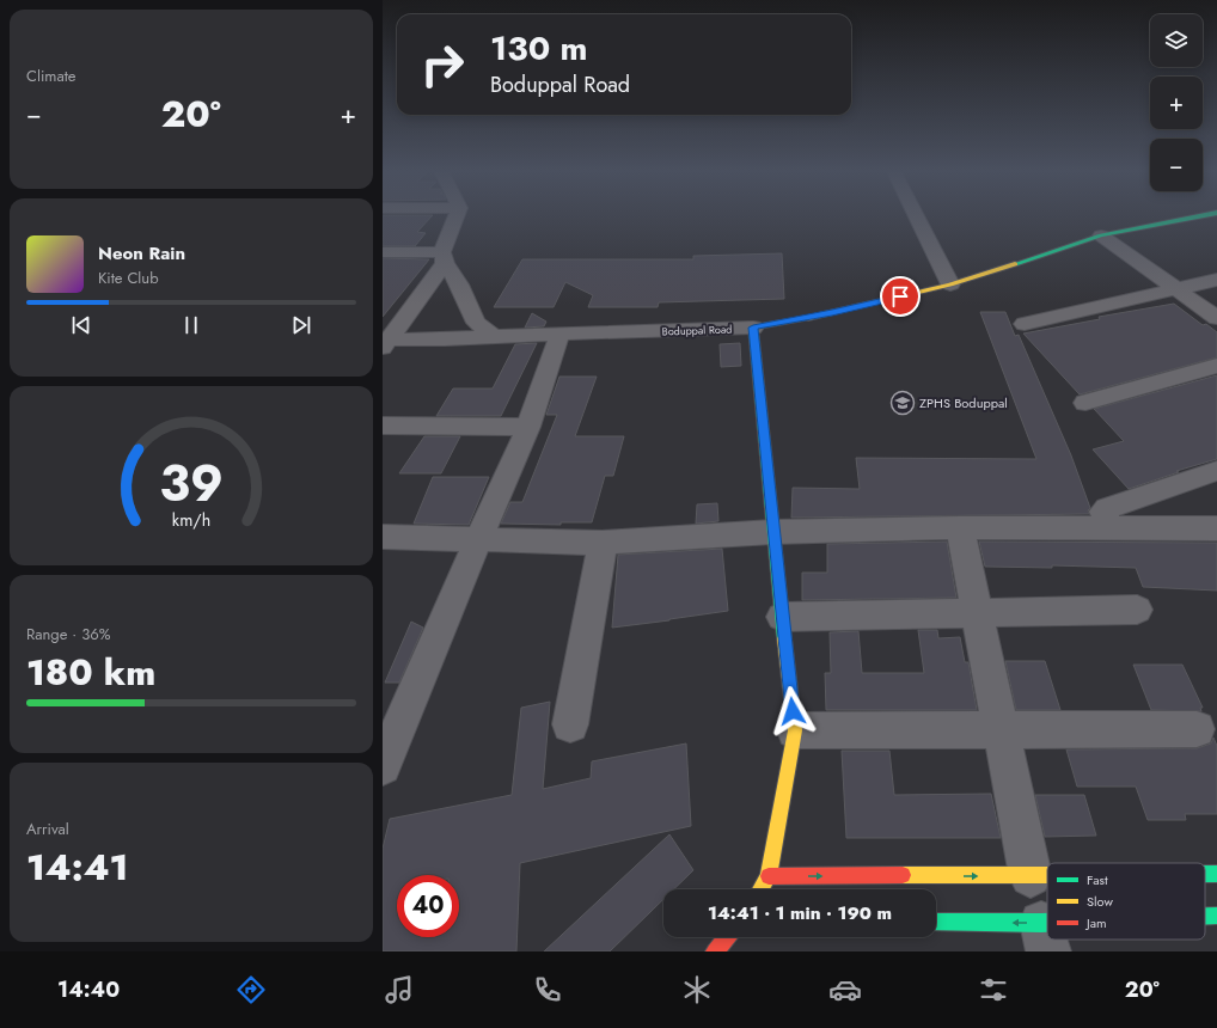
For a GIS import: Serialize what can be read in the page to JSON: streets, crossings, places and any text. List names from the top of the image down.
{
  "streets": {
    "street": ["Boduppal Road"]
  },
  "places": {
    "school or university": ["ZPHS Boduppal"]
  },
  "legend": ["Fast", "Slow", "Jam"],
  "page": {
    "tile": [
      "Climate",
      ["Range · 36%", "180 km"],
      ["Arrival", "14:41"]
    ],
    "map_buttons": ["+", "−"],
    "turn": ["130 m", "Boduppal Road"],
    "heat": ["−", "20°", "+"],
    "song": ["Neon Rain", "Kite Club"],
    "limit": "40",
    "trip": "14:41 · 1 min · 190 m",
    "tabs": ["14:40", "20°"],
    "gauge": ["39", "km/h"]
  }
}
